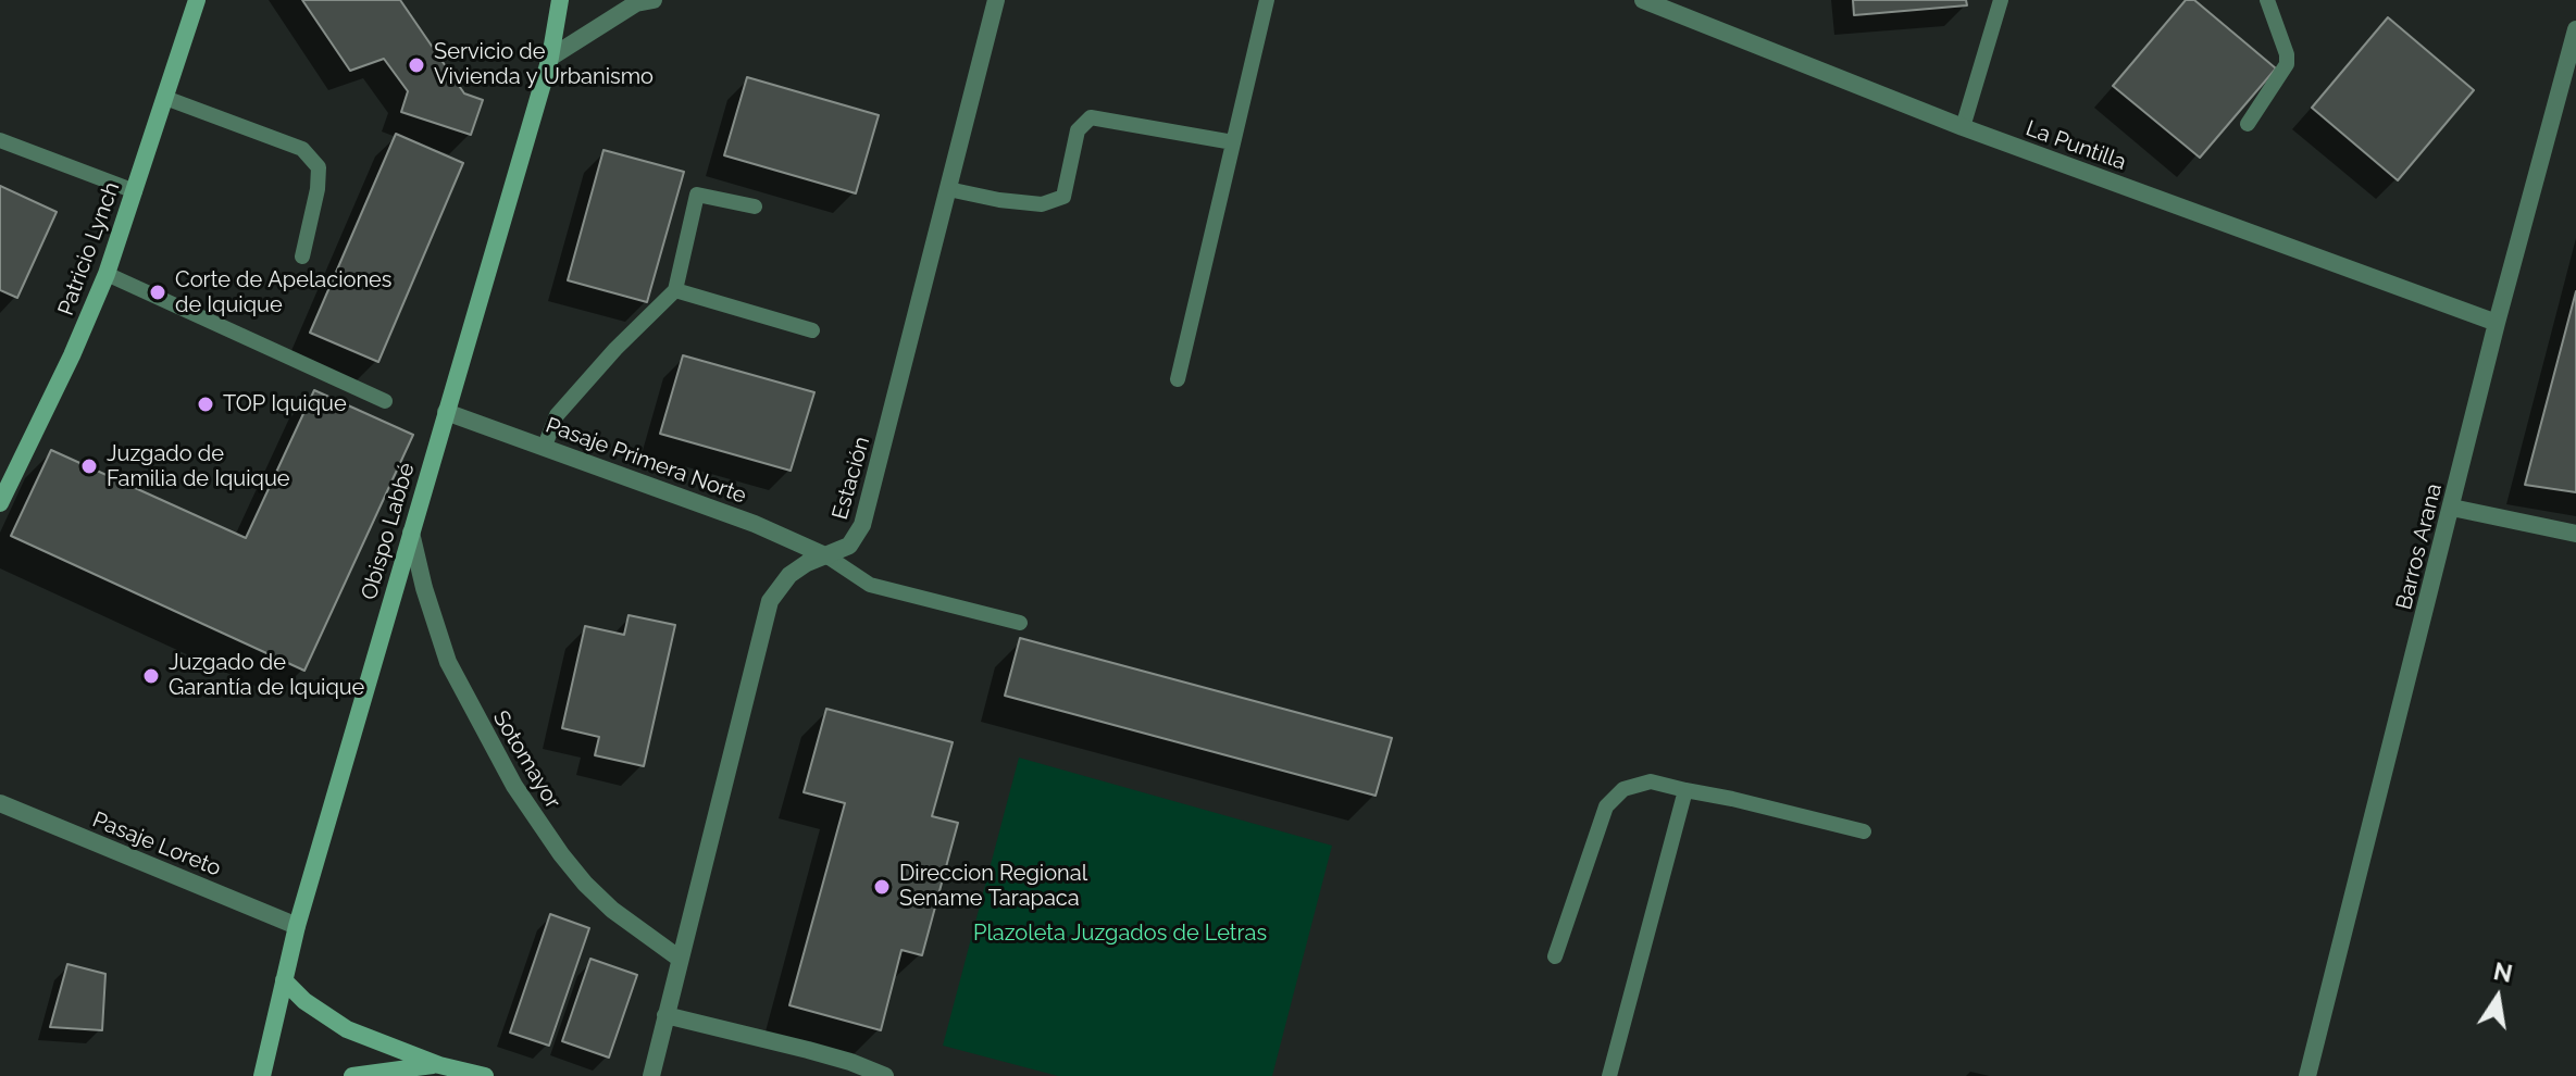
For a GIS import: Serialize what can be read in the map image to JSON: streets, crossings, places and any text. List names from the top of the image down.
{
  "streets": {
    "street": [
      "La Puntilla",
      "Patricio Lynch",
      "Pasaje Primera Norte",
      "Estación",
      "Obispo Labbé",
      "Barros Arana",
      "Sotomayor",
      "Pasaje Loreto"
    ]
  },
  "crossings": [
    ["La Puntilla", "Barros Arana"],
    ["Pasaje Primera Norte", "Estación"],
    ["Pasaje Primera Norte", "Obispo Labbé"],
    ["Estación", "Sotomayor"],
    ["Obispo Labbé", "Sotomayor"],
    ["Obispo Labbé", "Pasaje Loreto"]
  ],
  "parks": ["Plazoleta Juzgados de Letras"],
  "places": [
    "Servicio de Vivienda y Urbanismo",
    "Corte de Apelaciones de Iquique",
    "TOP Iquique",
    "Juzgado de Familia de Iquique",
    "Juzgado de Garantía de Iquique",
    "Direccion Regional Sename Tarapaca"
  ],
  "north": "top"
}
